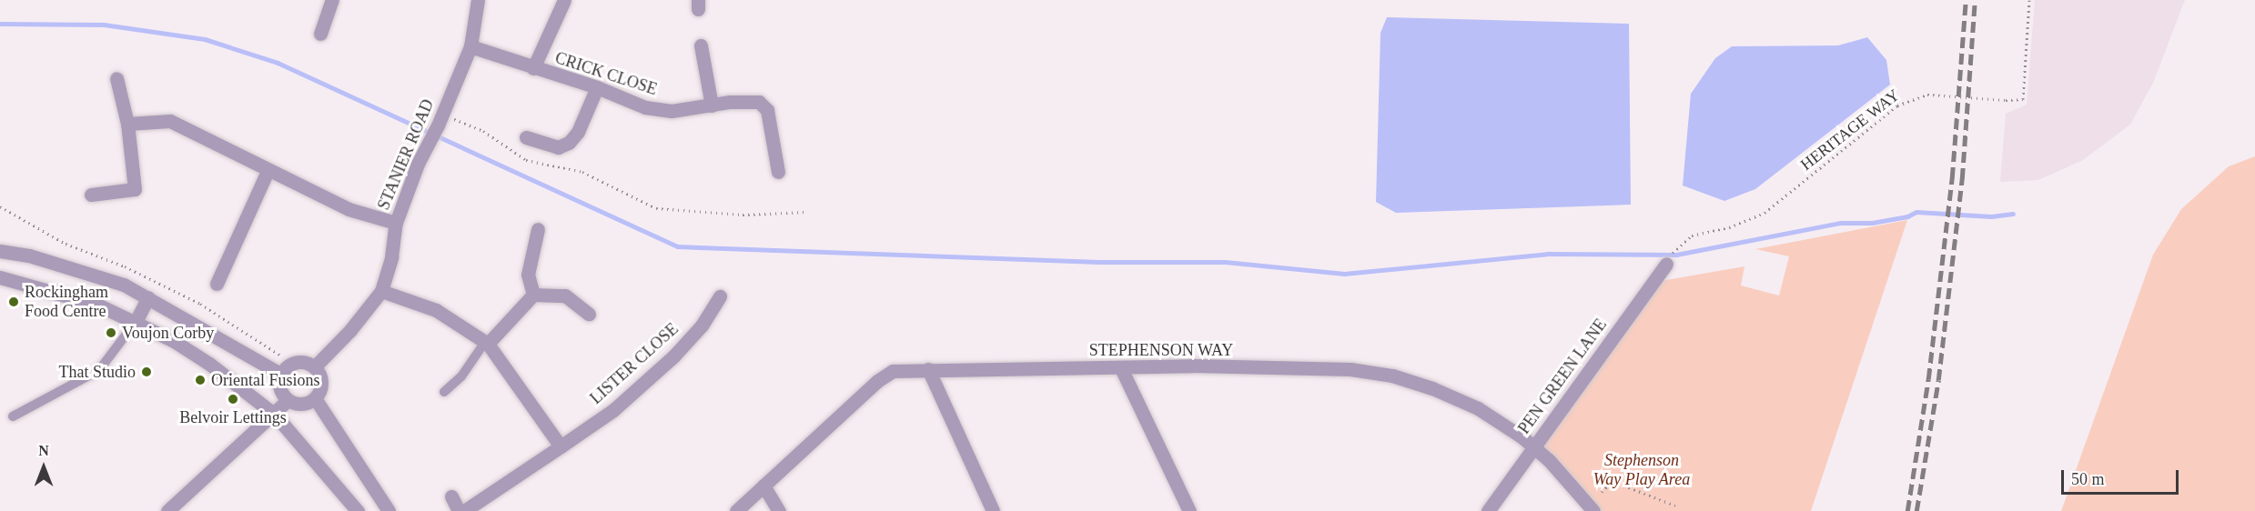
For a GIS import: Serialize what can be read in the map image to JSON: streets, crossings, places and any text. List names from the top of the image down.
{
  "streets": {
    "street": [
      "CRICK CLOSE",
      "STANIER ROAD",
      "STEPHENSON WAY",
      "LISTER CLOSE",
      "PEN GREEN LANE"
    ],
    "path": ["HERITAGE WAY"]
  },
  "crossings": [
    ["CRICK CLOSE", "STANIER ROAD"],
    ["STEPHENSON WAY", "PEN GREEN LANE"]
  ],
  "parks": ["Stephenson Way Play Area"],
  "places": [
    "Rockingham Food Centre",
    "Voujon Corby",
    "That Studio",
    "Oriental Fusions",
    "Belvoir Lettings"
  ],
  "scale_bar": "50 m",
  "north": "top"
}
